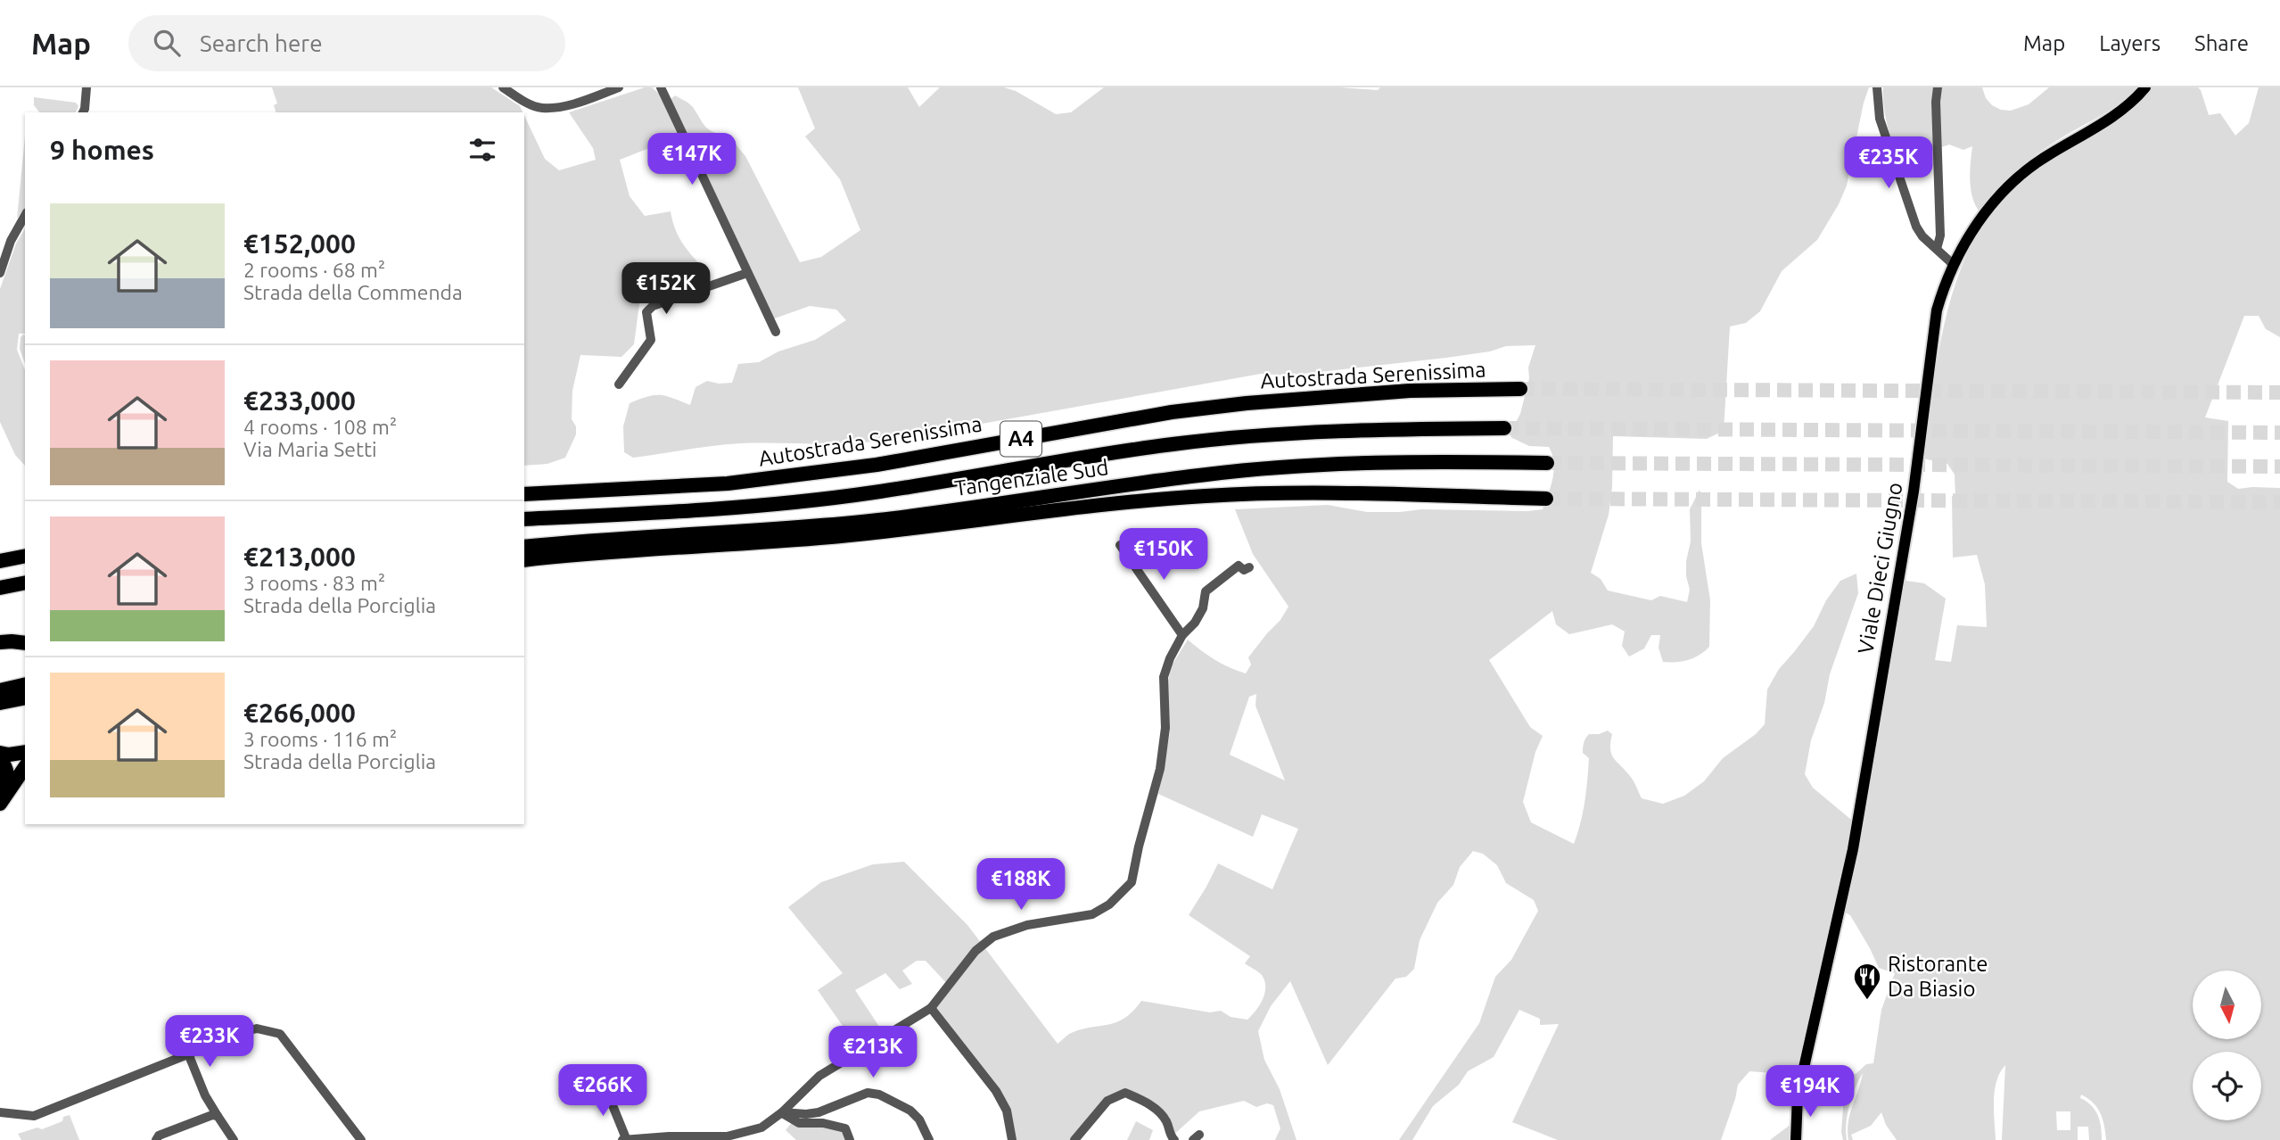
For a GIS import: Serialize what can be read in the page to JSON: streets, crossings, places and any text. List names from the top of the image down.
{
  "streets": {
    "highway": ["Autostrada Serenissima", "A4", "Tangenziale Sud"],
    "main road": ["Viale Dieci Giugno"]
  },
  "places": {
    "restaurant": ["Ristorante Da Biasio"]
  },
  "north": "bottom",
  "page": {
    "header": "Map",
    "search": "Search here",
    "nav": ["Map", "Layers", "Share"],
    "heading": "9 homes",
    "price": [
      "€147K",
      "€235K",
      "€152K",
      "€150K",
      "€188K",
      "€233K",
      "€213K",
      "€266K",
      "€194K"
    ],
    "list": [
      {
        "name": "€152,000",
        "note": "2 rooms · 68 m² · Strada della Commenda"
      },
      {
        "name": "€233,000",
        "note": "4 rooms · 108 m² · Via Maria Setti"
      },
      {
        "name": "€213,000",
        "note": "3 rooms · 83 m² · Strada della Porciglia"
      },
      {
        "name": "€266,000",
        "note": "3 rooms · 116 m² · Strada della Porciglia"
      }
    ]
  }
}
